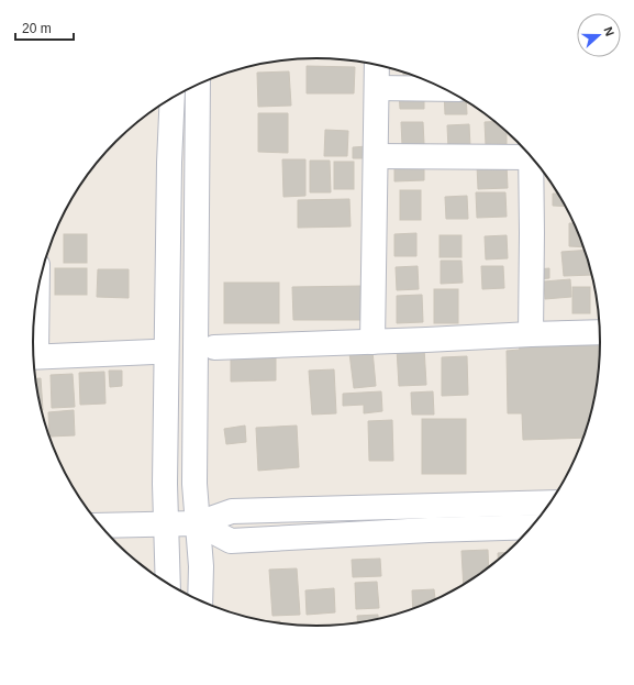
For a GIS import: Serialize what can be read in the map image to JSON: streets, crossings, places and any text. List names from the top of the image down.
{
  "scale_bar": "20 m",
  "north": "right"
}
